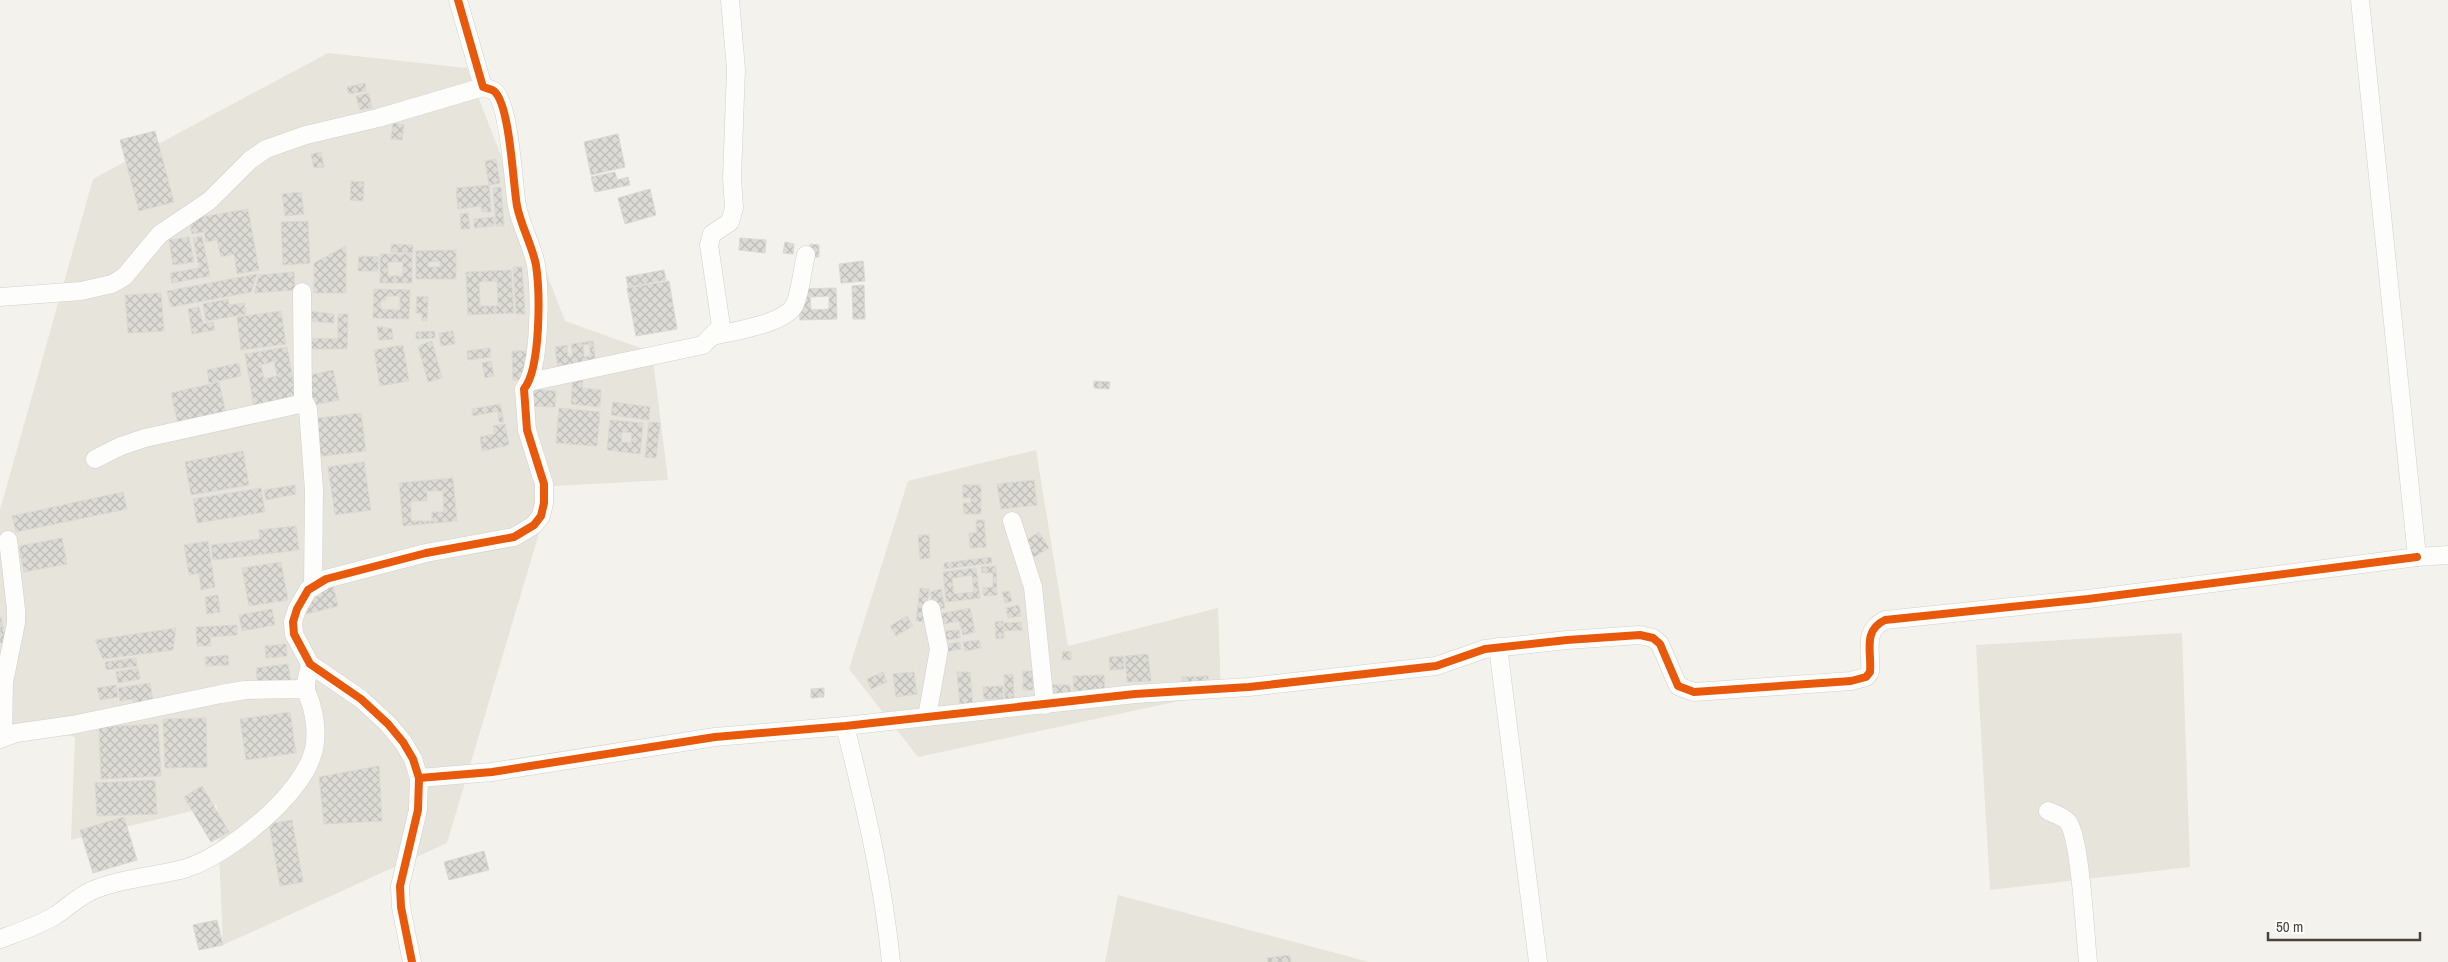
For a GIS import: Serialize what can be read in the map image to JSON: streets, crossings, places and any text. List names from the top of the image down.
{
  "scale_bar": "50 m"
}
